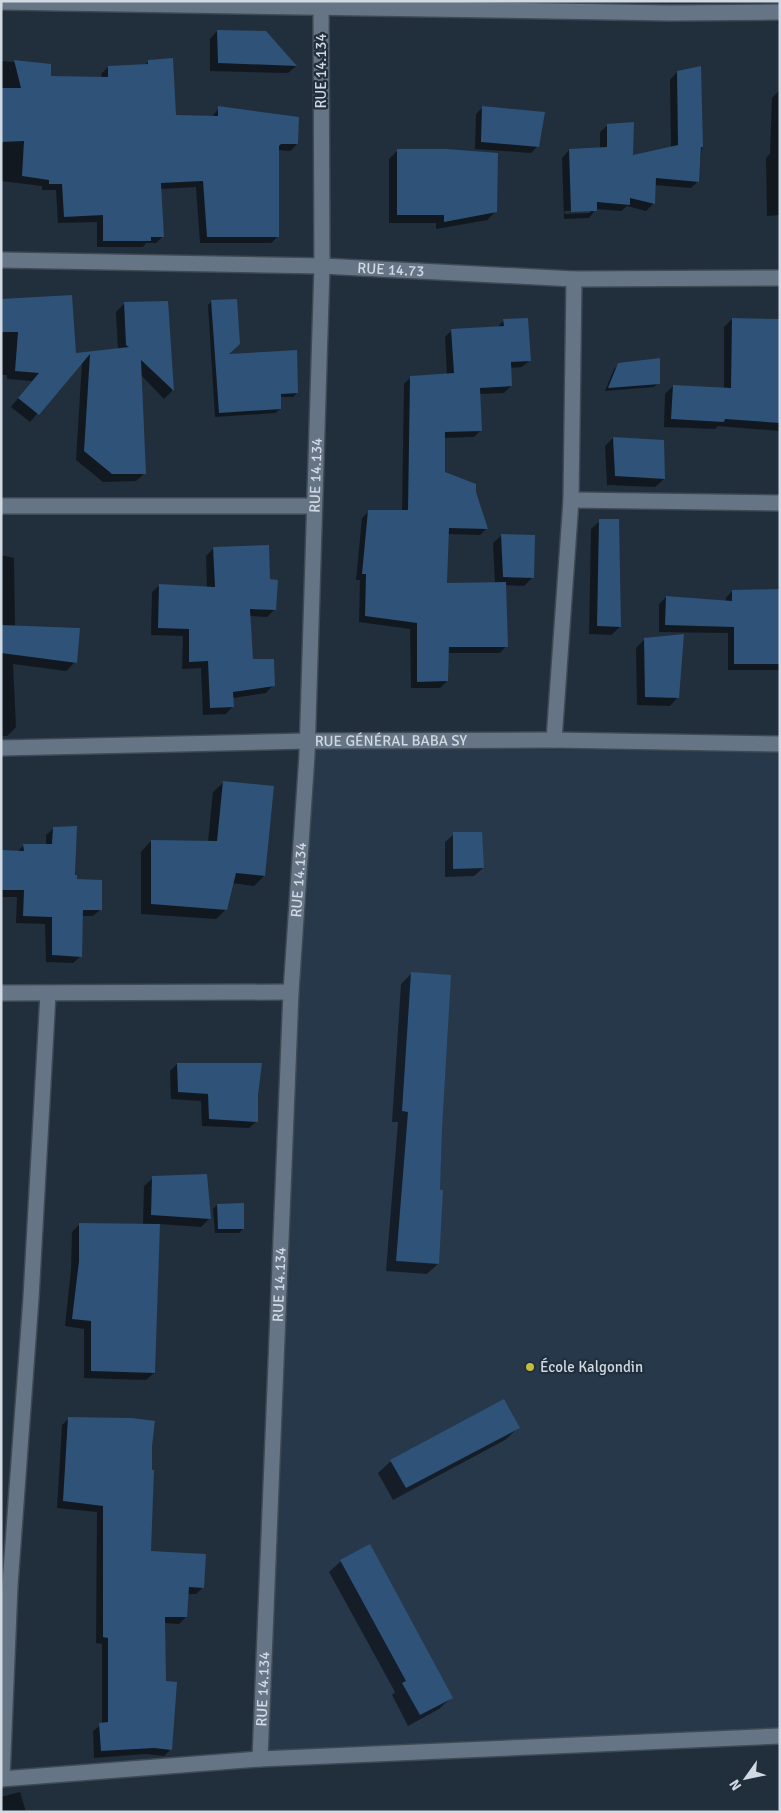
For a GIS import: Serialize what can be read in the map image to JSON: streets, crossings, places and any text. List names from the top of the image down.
{
  "streets": {
    "street": ["RUE 14.134", "RUE 14.73", "RUE GÉNÉRAL BABA SY"]
  },
  "crossings": [
    ["RUE 14.134", "RUE 14.73"],
    ["RUE 14.134", "RUE GÉNÉRAL BABA SY"]
  ],
  "places": ["École Kalgondin"],
  "north": "bottom left"
}
